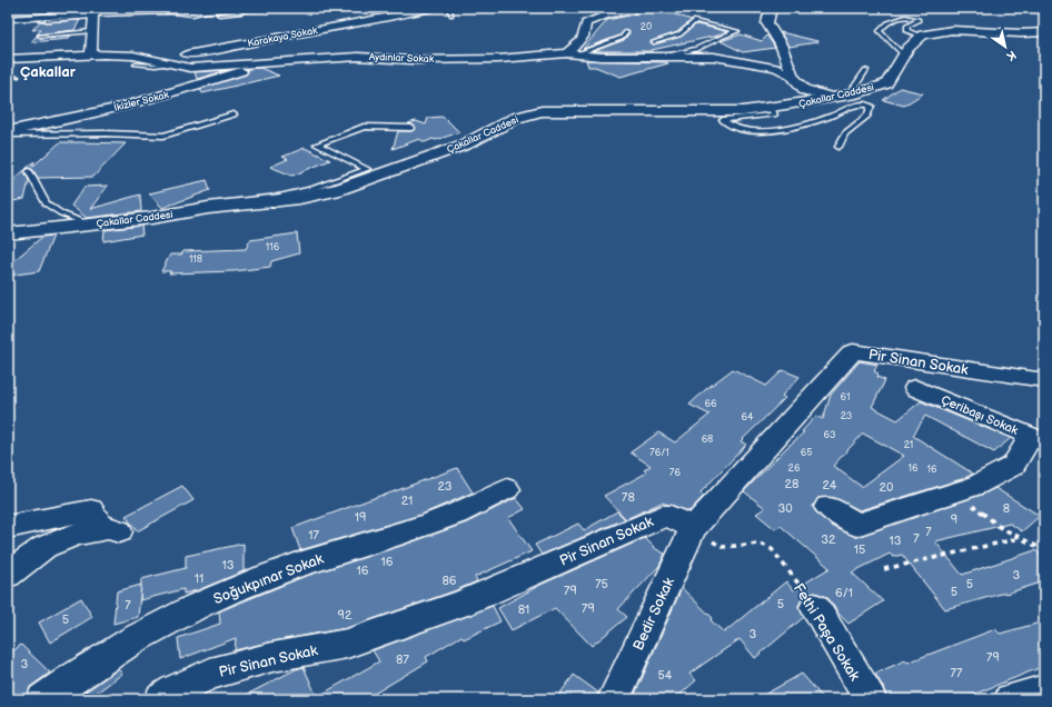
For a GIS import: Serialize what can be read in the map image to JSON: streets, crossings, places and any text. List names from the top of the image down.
{
  "streets": {
    "street": [
      "Karakaya Sokak",
      "Aydınlar Sokak",
      "Çakallar Caddesi",
      "İkizler Sokak",
      "Pir Sinan Sokak",
      "Çeribaşı Sokak",
      "Soğukpınar Sokak",
      "Bedir Sokak",
      "Fethi Paşa Sokak"
    ]
  },
  "crossings": [
    ["Karakaya Sokak", "Aydınlar Sokak"],
    ["Aydınlar Sokak", "İkizler Sokak"],
    ["Pir Sinan Sokak", "Bedir Sokak"],
    ["Pir Sinan Sokak", "Fethi Paşa Sokak"],
    ["Bedir Sokak", "Fethi Paşa Sokak"]
  ],
  "districts": ["Çakallar"],
  "house_numbers": [
    "20",
    "116",
    "118",
    "61",
    "66",
    "23",
    "64",
    "63",
    "68",
    "21",
    "76/1",
    "65",
    "26",
    "16",
    "16",
    "76",
    "28",
    "24",
    "23",
    "20",
    "78",
    "21",
    "30",
    "8",
    "19",
    "9",
    "7",
    "17",
    "7",
    "32",
    "13",
    "15",
    "16",
    "13",
    "16",
    "3",
    "11",
    "86",
    "75",
    "5",
    "79",
    "5",
    "6/1",
    "5",
    "7",
    "79",
    "81",
    "92",
    "5",
    "3",
    "79",
    "87",
    "3",
    "77",
    "54"
  ],
  "north": "bottom right"
}
